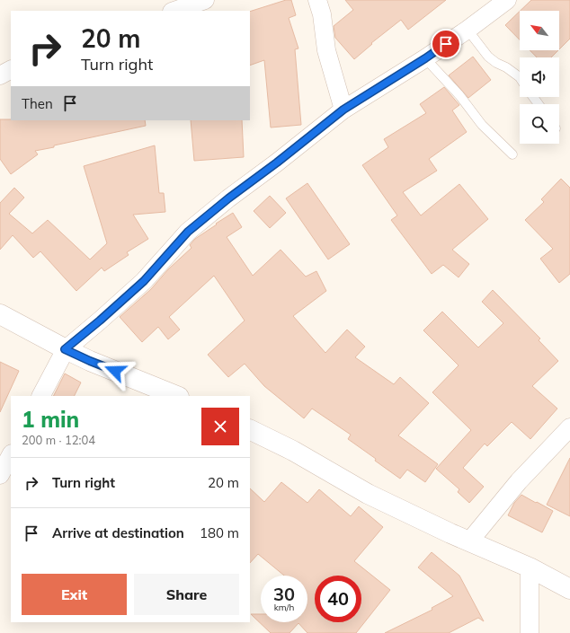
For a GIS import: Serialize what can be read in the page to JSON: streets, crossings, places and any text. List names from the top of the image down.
{
  "north": "top left",
  "page": {
    "turn": ["20 m", "Turn right"],
    "then": "Then",
    "heading": ["1 min", "200 m · 12:04"],
    "list": [
      {
        "name": "Turn right",
        "value": "20 m"
      },
      {
        "name": "Arrive at destination",
        "value": "180 m"
      }
    ],
    "buttons": ["Exit", "Share"],
    "speed": "30 km/h",
    "limit": "40"
  }
}
